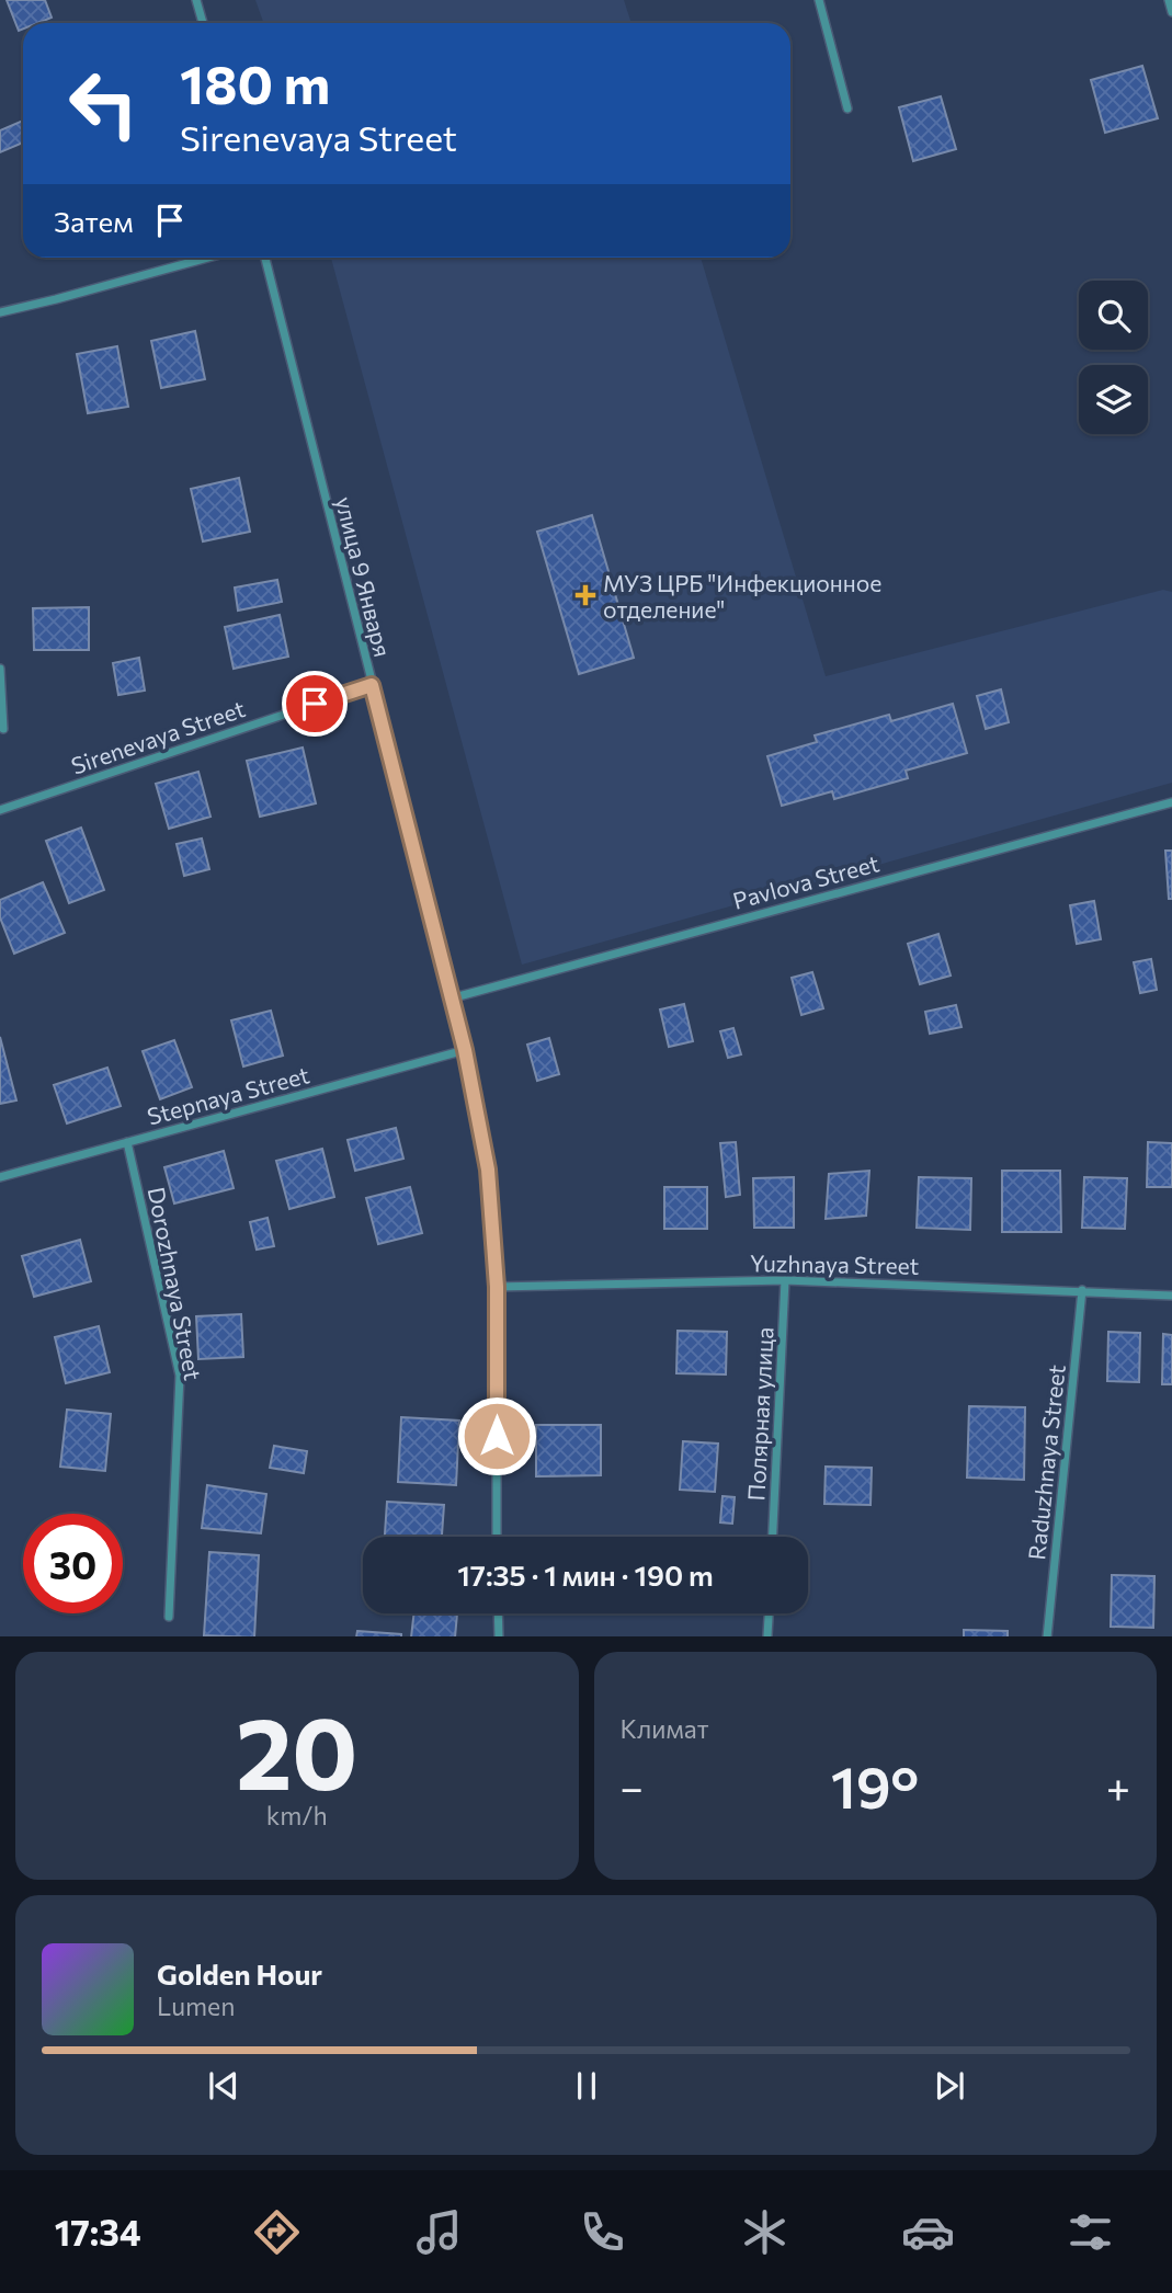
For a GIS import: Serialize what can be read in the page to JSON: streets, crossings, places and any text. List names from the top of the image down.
{
  "streets": {
    "street": [
      "улица 9 Января",
      "Sirenevaya Street",
      "Pavlova Street",
      "Stepnaya Street",
      "Yuzhnaya Street",
      "Dorozhnaya Street",
      "Полярная улица",
      "Raduzhnaya Street"
    ]
  },
  "crossings": [
    ["улица 9 Января", "Sirenevaya Street"],
    ["улица 9 Января", "Pavlova Street"],
    ["улица 9 Января", "Stepnaya Street"],
    ["улица 9 Января", "Yuzhnaya Street"],
    ["Stepnaya Street", "Dorozhnaya Street"],
    ["Yuzhnaya Street", "Полярная улица"],
    ["Yuzhnaya Street", "Raduzhnaya Street"]
  ],
  "places": {
    "health": ["МУЗ ЦРБ \"Инфекционное отделение\""]
  },
  "page": {
    "turn": ["180 m", "Sirenevaya Street"],
    "then": "Затем",
    "limit": "30",
    "trip": "17:35 · 1 мин · 190 m",
    "tile": [
      ["20", "km/h"],
      "Климат"
    ],
    "heat": ["−", "19°", "+"],
    "song": ["Golden Hour", "Lumen"],
    "tabs": "17:34"
  }
}
